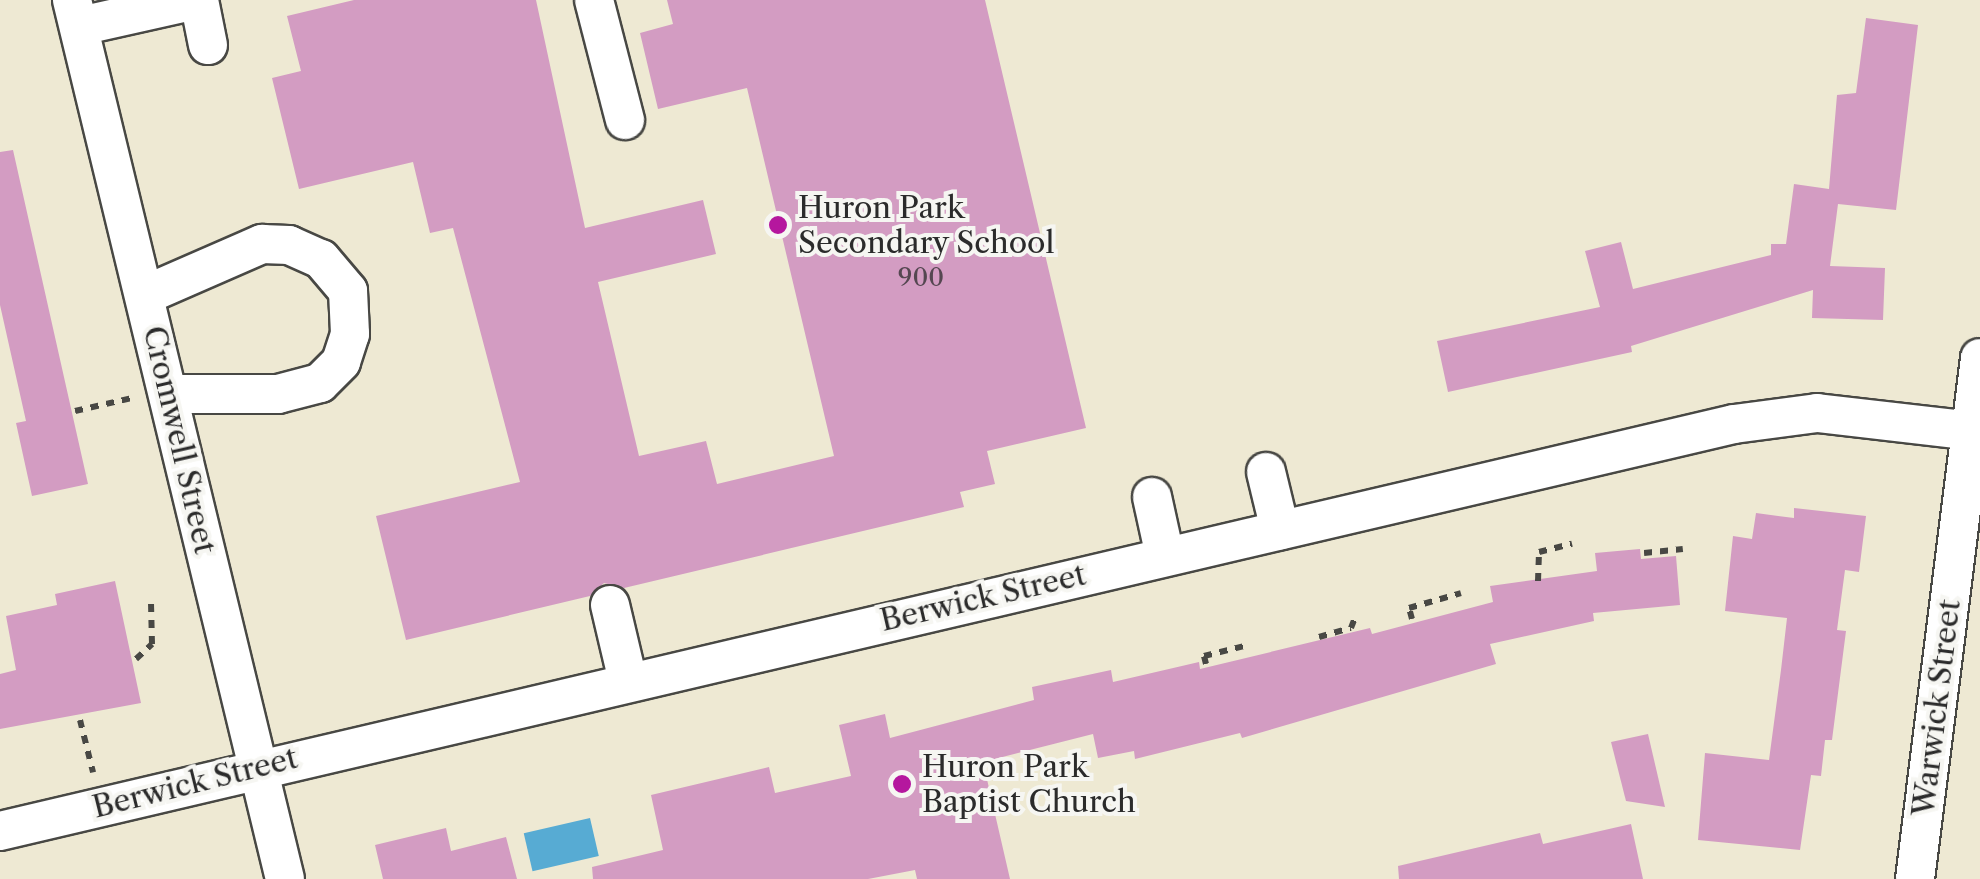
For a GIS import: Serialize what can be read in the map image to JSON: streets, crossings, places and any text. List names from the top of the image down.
{
  "streets": {
    "street": ["Cromwell Street", "Berwick Street", "Warwick Street"]
  },
  "crossings": [
    ["Cromwell Street", "Berwick Street"],
    ["Berwick Street", "Warwick Street"]
  ],
  "places": ["Huron Park Secondary School", "Huron Park Baptist Church"],
  "house_numbers": ["900"]
}
